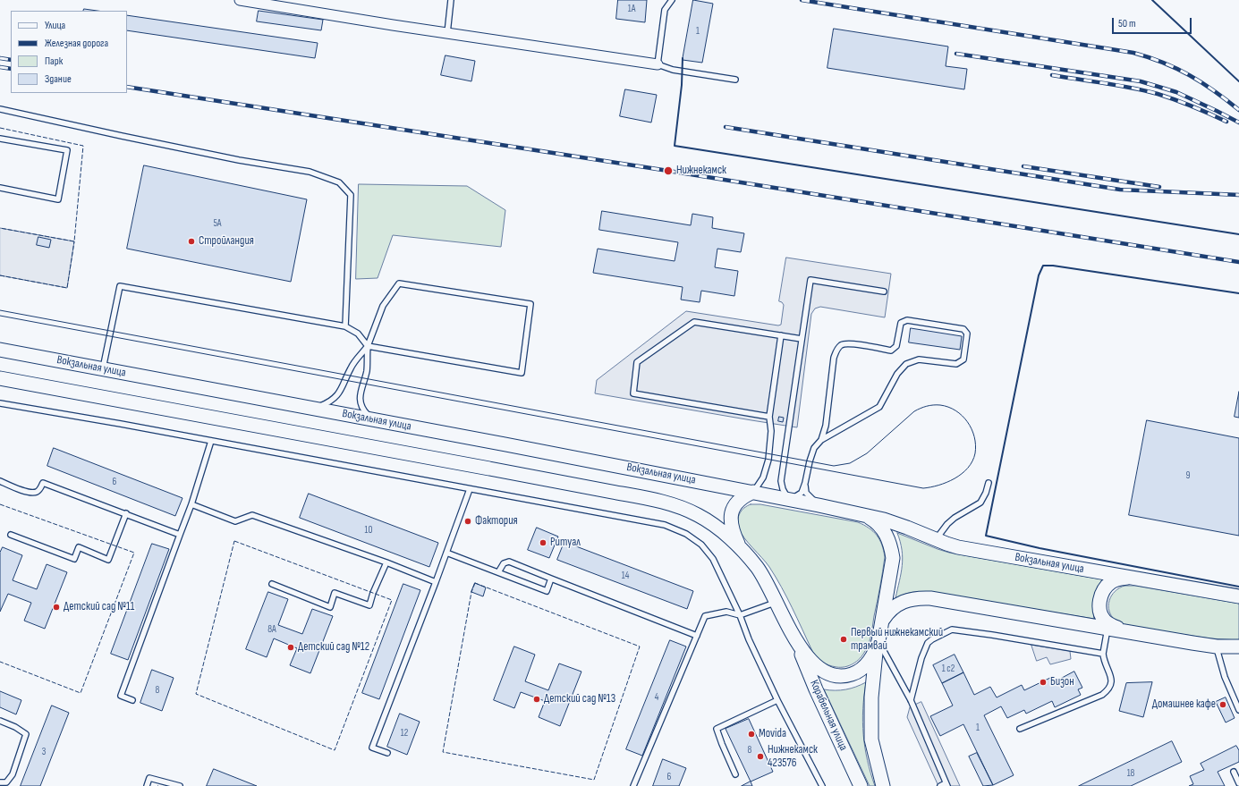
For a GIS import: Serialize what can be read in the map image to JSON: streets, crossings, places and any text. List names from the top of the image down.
{
  "streets": {
    "main road": ["Вокзальная улица", "Корабельная улица"]
  },
  "crossings": [
    ["Вокзальная улица", "Корабельная улица"]
  ],
  "places": [
    "Нижнекамск",
    "Стройландия",
    "Фактория",
    "Ритуал",
    "Детский сад №11",
    "Первый нижнекамский трамвай",
    "Детский сад №12",
    "Бизон",
    "Детский сад №13",
    "Домашнее кафе",
    "Movida",
    "Нижнекамск 423576"
  ],
  "house_numbers": [
    "1А",
    "1",
    "5А",
    "9",
    "6",
    "10",
    "14",
    "8А",
    "1 с2",
    "8",
    "4",
    "1",
    "12",
    "8",
    "3",
    "18",
    "6"
  ],
  "legend": [
    "Улица",
    "Железная дорога",
    "Парк",
    "Здание"
  ],
  "scale_bar": "50 m"
}
